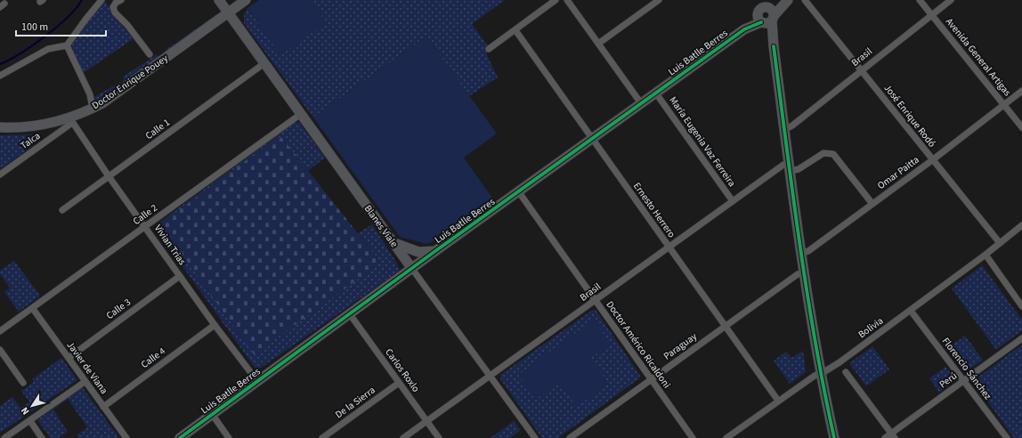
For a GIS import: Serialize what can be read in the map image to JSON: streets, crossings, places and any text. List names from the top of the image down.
{
  "streets": {
    "street": [
      "Luis Batlle Berres",
      "Brasil",
      "Avenida General Artigas",
      "Doctor Enrique Pouey",
      "José Enrique Rodó",
      "Calle 1",
      "Talca",
      "María Eugenia Vaz Ferreira",
      "Omar Paitta",
      "Ernesto Herrero",
      "Calle 2",
      "Blanes Viale",
      "Vivian Trias",
      "Calle 3",
      "Bolivia",
      "Doctor Américo Ricaldoni",
      "Paraguay",
      "Calle 4",
      "Javier de Viana",
      "Florencio Sánchez",
      "Carlos Roxlo",
      "Perú",
      "De la Sierra"
    ]
  },
  "crossings": [
    ["Luis Batlle Berres", "María Eugenia Vaz Ferreira"],
    ["Luis Batlle Berres", "Ernesto Herrero"],
    ["Luis Batlle Berres", "Blanes Viale"],
    ["Luis Batlle Berres", "Vivian Trias"],
    ["Luis Batlle Berres", "Doctor Américo Ricaldoni"],
    ["Luis Batlle Berres", "Carlos Roxlo"],
    ["Brasil", "Avenida General Artigas"],
    ["Brasil", "José Enrique Rodó"],
    ["Brasil", "María Eugenia Vaz Ferreira"],
    ["Brasil", "Ernesto Herrero"],
    ["Brasil", "Blanes Viale"],
    ["Brasil", "Doctor Américo Ricaldoni"],
    ["Brasil", "Carlos Roxlo"],
    ["Avenida General Artigas", "Omar Paitta"],
    ["Doctor Enrique Pouey", "Talca"],
    ["Doctor Enrique Pouey", "Blanes Viale"],
    ["Doctor Enrique Pouey", "Vivian Trias"],
    ["José Enrique Rodó", "Omar Paitta"],
    ["José Enrique Rodó", "Bolivia"],
    ["Calle 1", "Blanes Viale"],
    ["Calle 1", "Vivian Trias"],
    ["Talca", "Vivian Trias"],
    ["Ernesto Herrero", "Bolivia"],
    ["Ernesto Herrero", "Paraguay"],
    ["Calle 2", "Blanes Viale"],
    ["Calle 2", "Vivian Trias"],
    ["Calle 2", "Javier de Viana"],
    ["Vivian Trias", "Calle 3"],
    ["Vivian Trias", "Calle 4"],
    ["Calle 3", "Javier de Viana"],
    ["Bolivia", "Florencio Sánchez"],
    ["Doctor Américo Ricaldoni", "Paraguay"],
    ["Calle 4", "Javier de Viana"],
    ["Florencio Sánchez", "Perú"],
    ["Carlos Roxlo", "De la Sierra"]
  ],
  "scale_bar": "100 m",
  "north": "bottom left"
}
